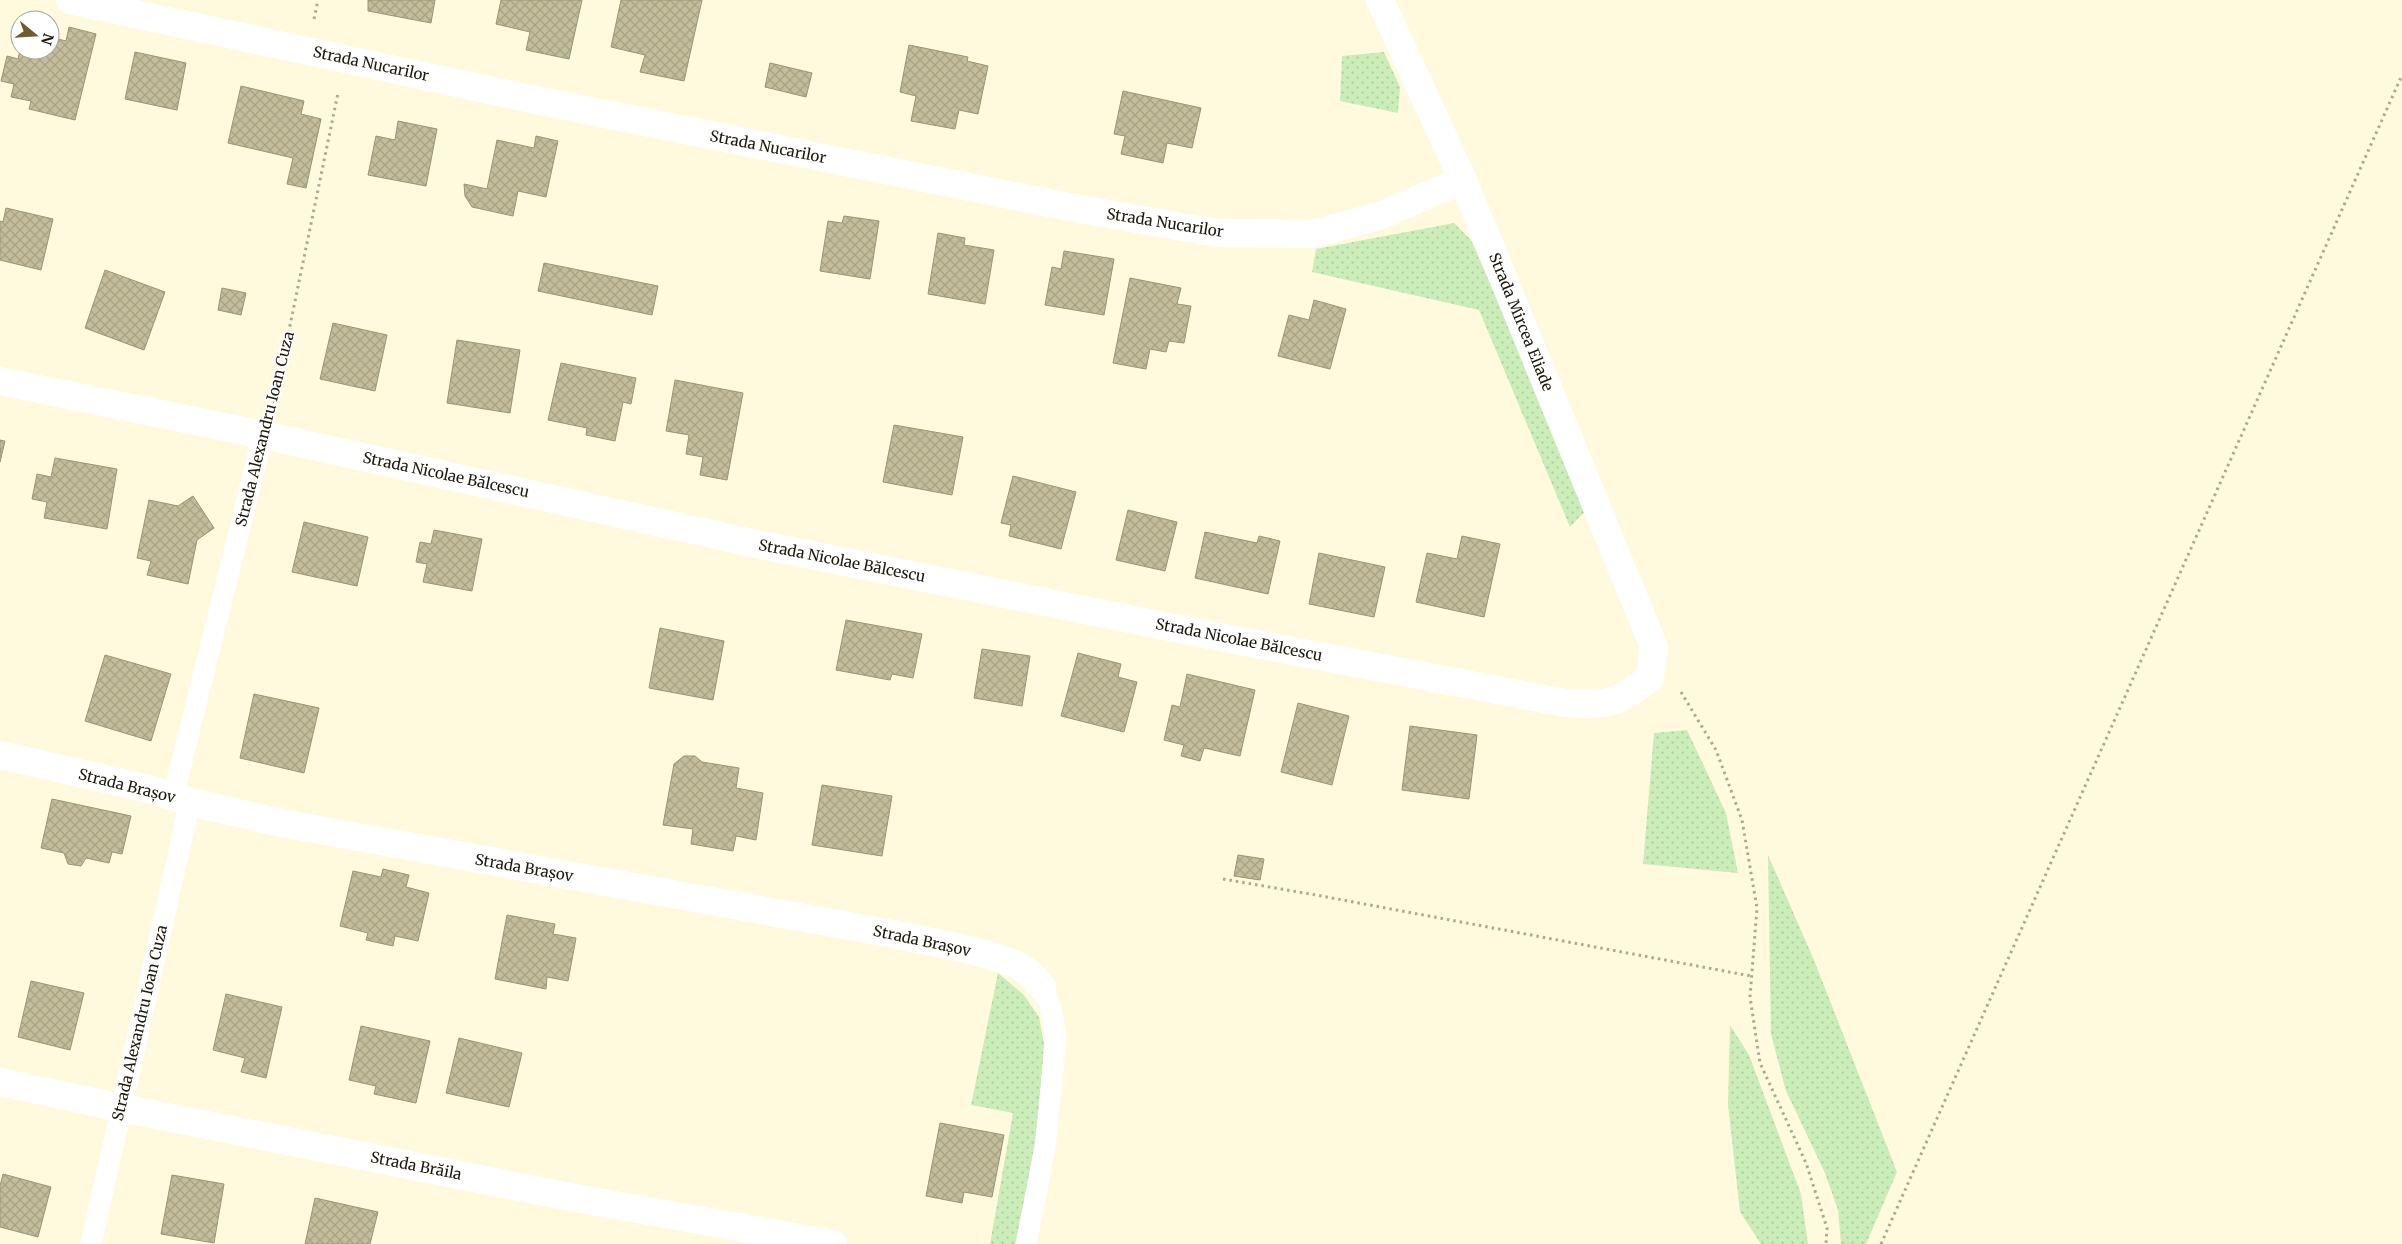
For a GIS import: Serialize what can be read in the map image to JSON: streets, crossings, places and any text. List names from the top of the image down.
{
  "streets": {
    "street": [
      "Strada Nucarilor",
      "Strada Mircea Eliade",
      "Strada Nicolae Bălcescu",
      "Strada Brașov",
      "Strada Brăila"
    ],
    "lane": ["Strada Alexandru Ioan Cuza"]
  },
  "crossings": [
    ["Strada Nucarilor", "Strada Mircea Eliade"],
    ["Strada Nucarilor", "Strada Alexandru Ioan Cuza"],
    ["Strada Mircea Eliade", "Strada Nicolae Bălcescu"],
    ["Strada Alexandru Ioan Cuza", "Strada Nicolae Bălcescu"],
    ["Strada Alexandru Ioan Cuza", "Strada Brașov"],
    ["Strada Alexandru Ioan Cuza", "Strada Brăila"]
  ],
  "north": "right"
}
